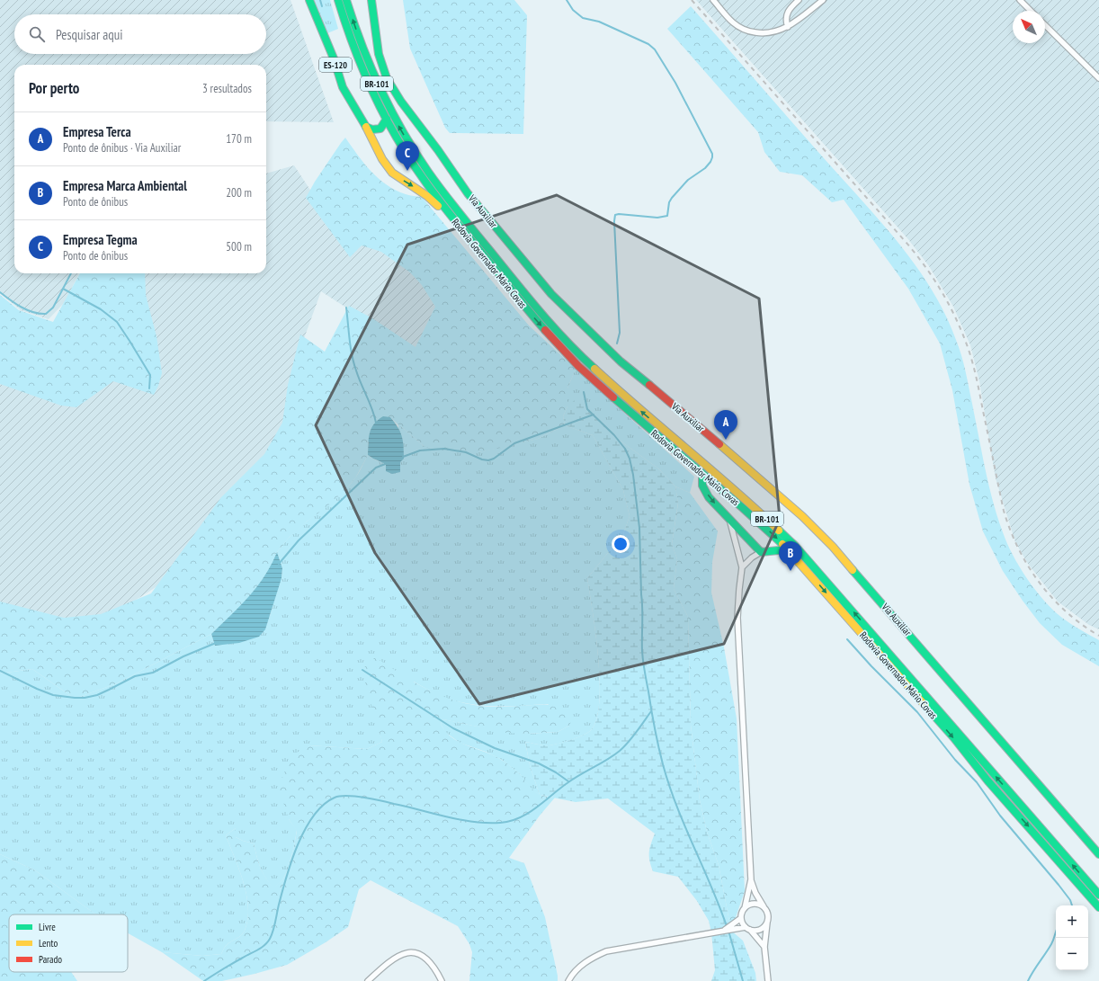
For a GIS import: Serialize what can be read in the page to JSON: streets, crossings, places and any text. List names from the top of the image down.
{
  "streets": {
    "main road": [
      "ES-120",
      "BR-101",
      "Via Auxiliar",
      "Rodovia Governador Mário Covas"
    ]
  },
  "legend": ["Livre", "Lento", "Parado"],
  "north": "top left",
  "page": {
    "search": "Pesquisar aqui",
    "heading": ["Por perto", "3 resultados"],
    "list": [
      {
        "mark": "A",
        "name": "Empresa Terca",
        "note": "Ponto de ônibus · Via Auxiliar",
        "value": "170 m"
      },
      {
        "mark": "B",
        "name": "Empresa Marca Ambiental",
        "note": "Ponto de ônibus",
        "value": "200 m"
      },
      {
        "mark": "C",
        "name": "Empresa Tegma",
        "note": "Ponto de ônibus",
        "value": "500 m"
      }
    ],
    "pins": ["C", "A", "B"],
    "map_buttons": ["+", "−"]
  }
}
